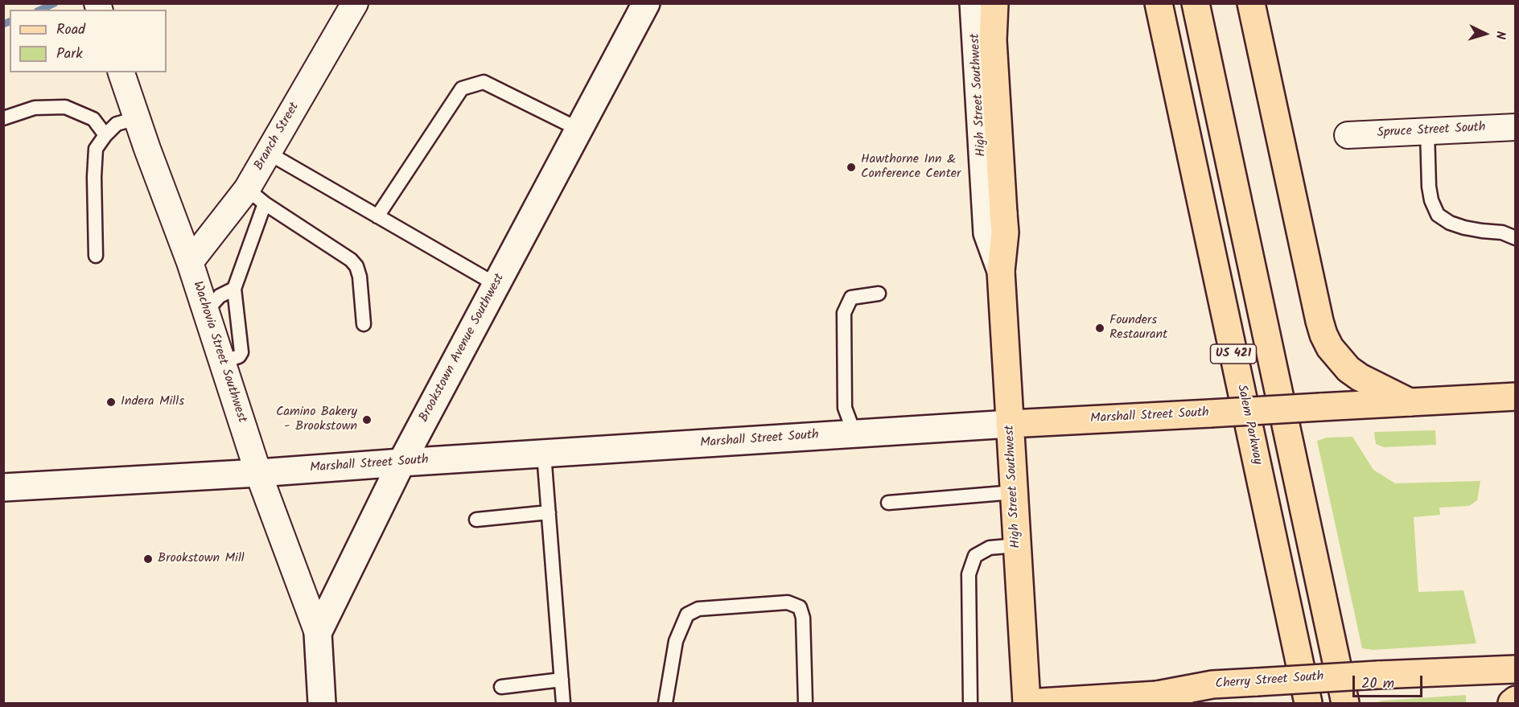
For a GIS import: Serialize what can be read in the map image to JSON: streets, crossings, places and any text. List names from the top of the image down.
{
  "streets": {
    "main road": [
      "High Street Southwest",
      "US 421",
      "Marshall Street South",
      "Salem Parkway",
      "Cherry Street South"
    ],
    "street": [
      "Spruce Street South",
      "Branch Street",
      "Brookstown Avenue Southwest",
      "Wachovia Street Southwest"
    ]
  },
  "crossings": [
    ["High Street Southwest", "Marshall Street South"],
    ["High Street Southwest", "Cherry Street South"],
    ["Branch Street", "Wachovia Street Southwest"],
    ["Brookstown Avenue Southwest", "Wachovia Street Southwest"],
    ["Brookstown Avenue Southwest", "Marshall Street South"],
    ["Wachovia Street Southwest", "Marshall Street South"]
  ],
  "places": [
    "Hawthorne Inn & Conference Center",
    "Founders Restaurant",
    "Indera Mills",
    "Camino Bakery - Brookstown",
    "Brookstown Mill"
  ],
  "legend": ["Road", "Park"],
  "scale_bar": "20 m",
  "north": "right"
}
